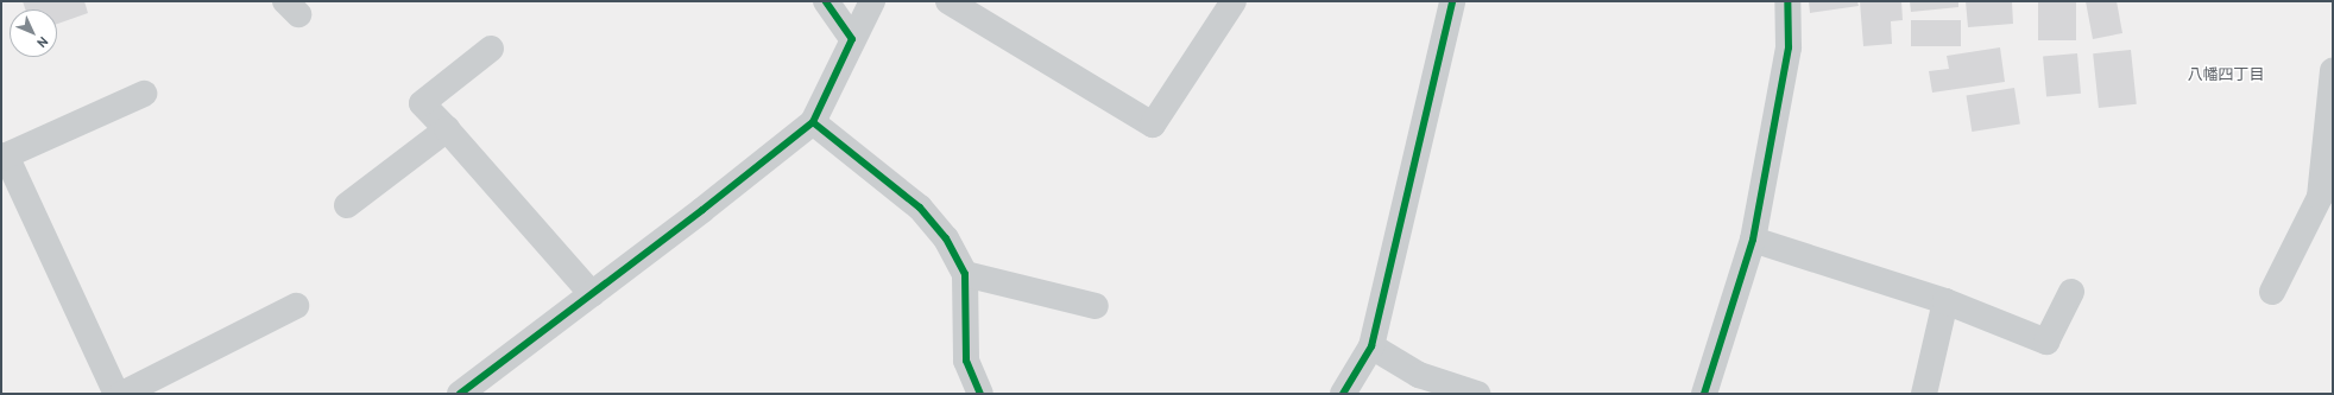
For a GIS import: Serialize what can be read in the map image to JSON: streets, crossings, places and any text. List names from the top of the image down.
{
  "districts": ["八幡四丁目"],
  "north": "bottom right"
}
